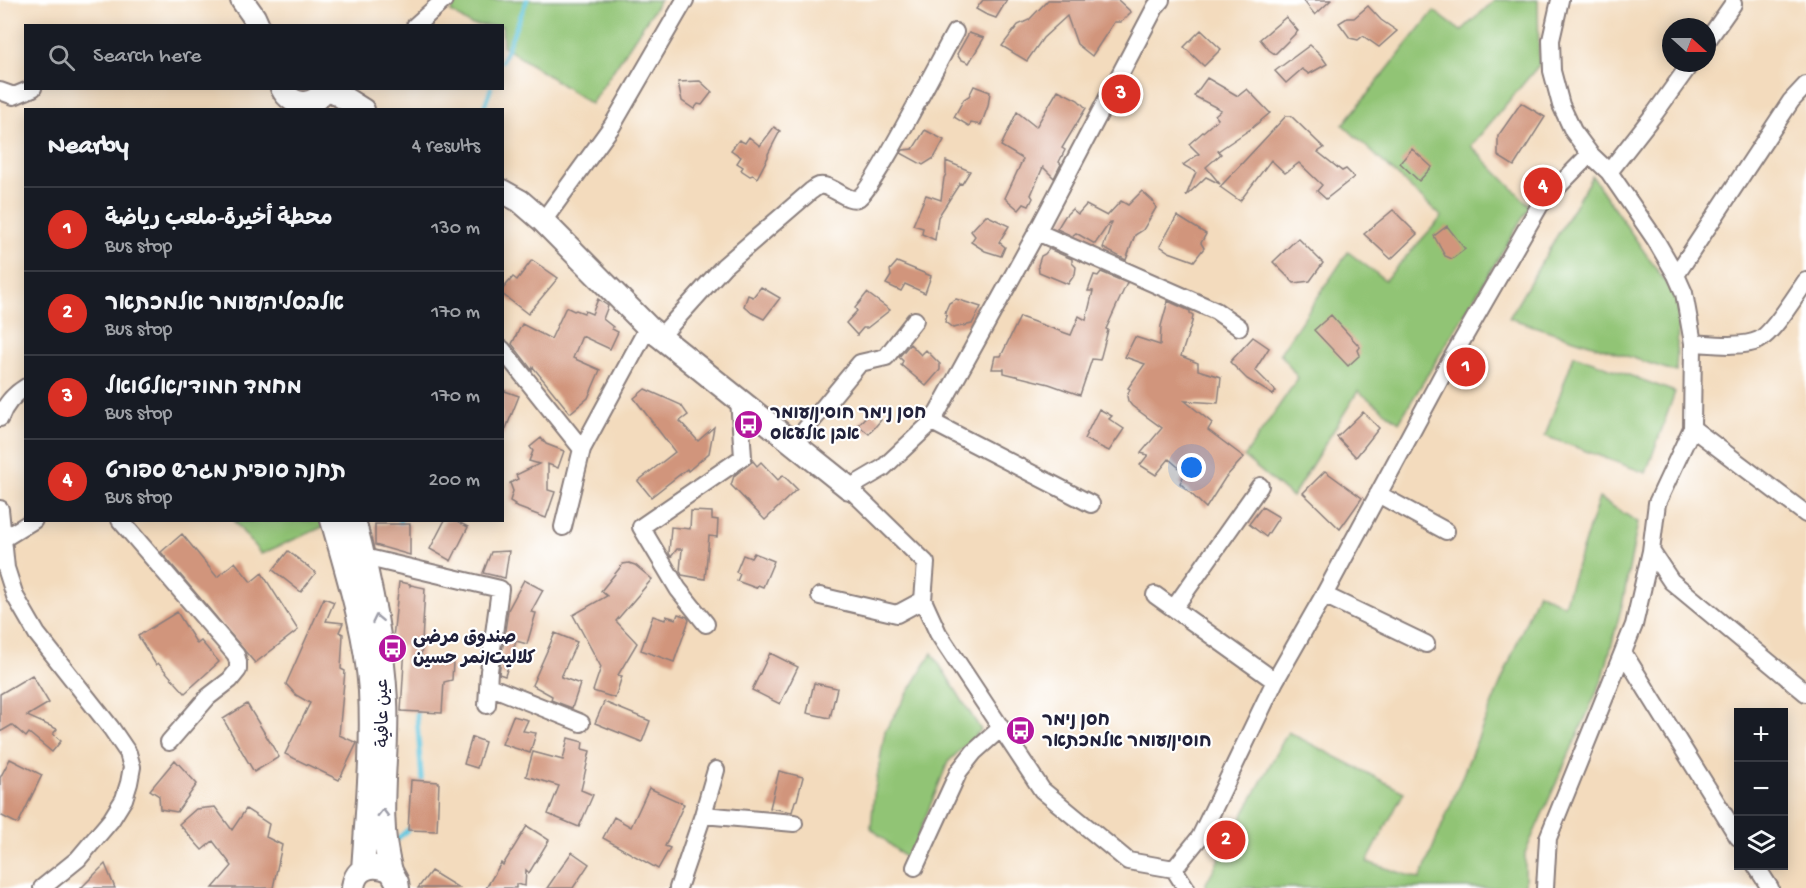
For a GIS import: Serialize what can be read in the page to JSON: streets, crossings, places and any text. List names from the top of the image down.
{
  "streets": {
    "main road": ["عين عافية"]
  },
  "places": {
    "bus stop": ["חסן נימר חוסין/עומר אבן אלעאס", "صندوق مرضى كلاليت/نمر حسين", "חסן נימר חוסין/עומר אלמכתאר"]
  },
  "north": "right",
  "page": {
    "search": "Search here",
    "pins": [
      "3",
      "4",
      "1",
      "2"
    ],
    "heading": ["Nearby", "4 results"],
    "list": [
      {
        "mark": "1",
        "name": "محطة أخيرة-ملعب رياضة",
        "note": "Bus stop",
        "value": "130 m"
      },
      {
        "mark": "2",
        "name": "אלבסליה/עומר אלמכתאר",
        "note": "Bus stop",
        "value": "170 m"
      },
      {
        "mark": "3",
        "name": "מחמד חמודי/אלטואל",
        "note": "Bus stop",
        "value": "170 m"
      },
      {
        "mark": "4",
        "name": "תחנה סופית מגרש ספורט",
        "note": "Bus stop",
        "value": "200 m"
      }
    ],
    "map_buttons": ["+", "−"]
  }
}
